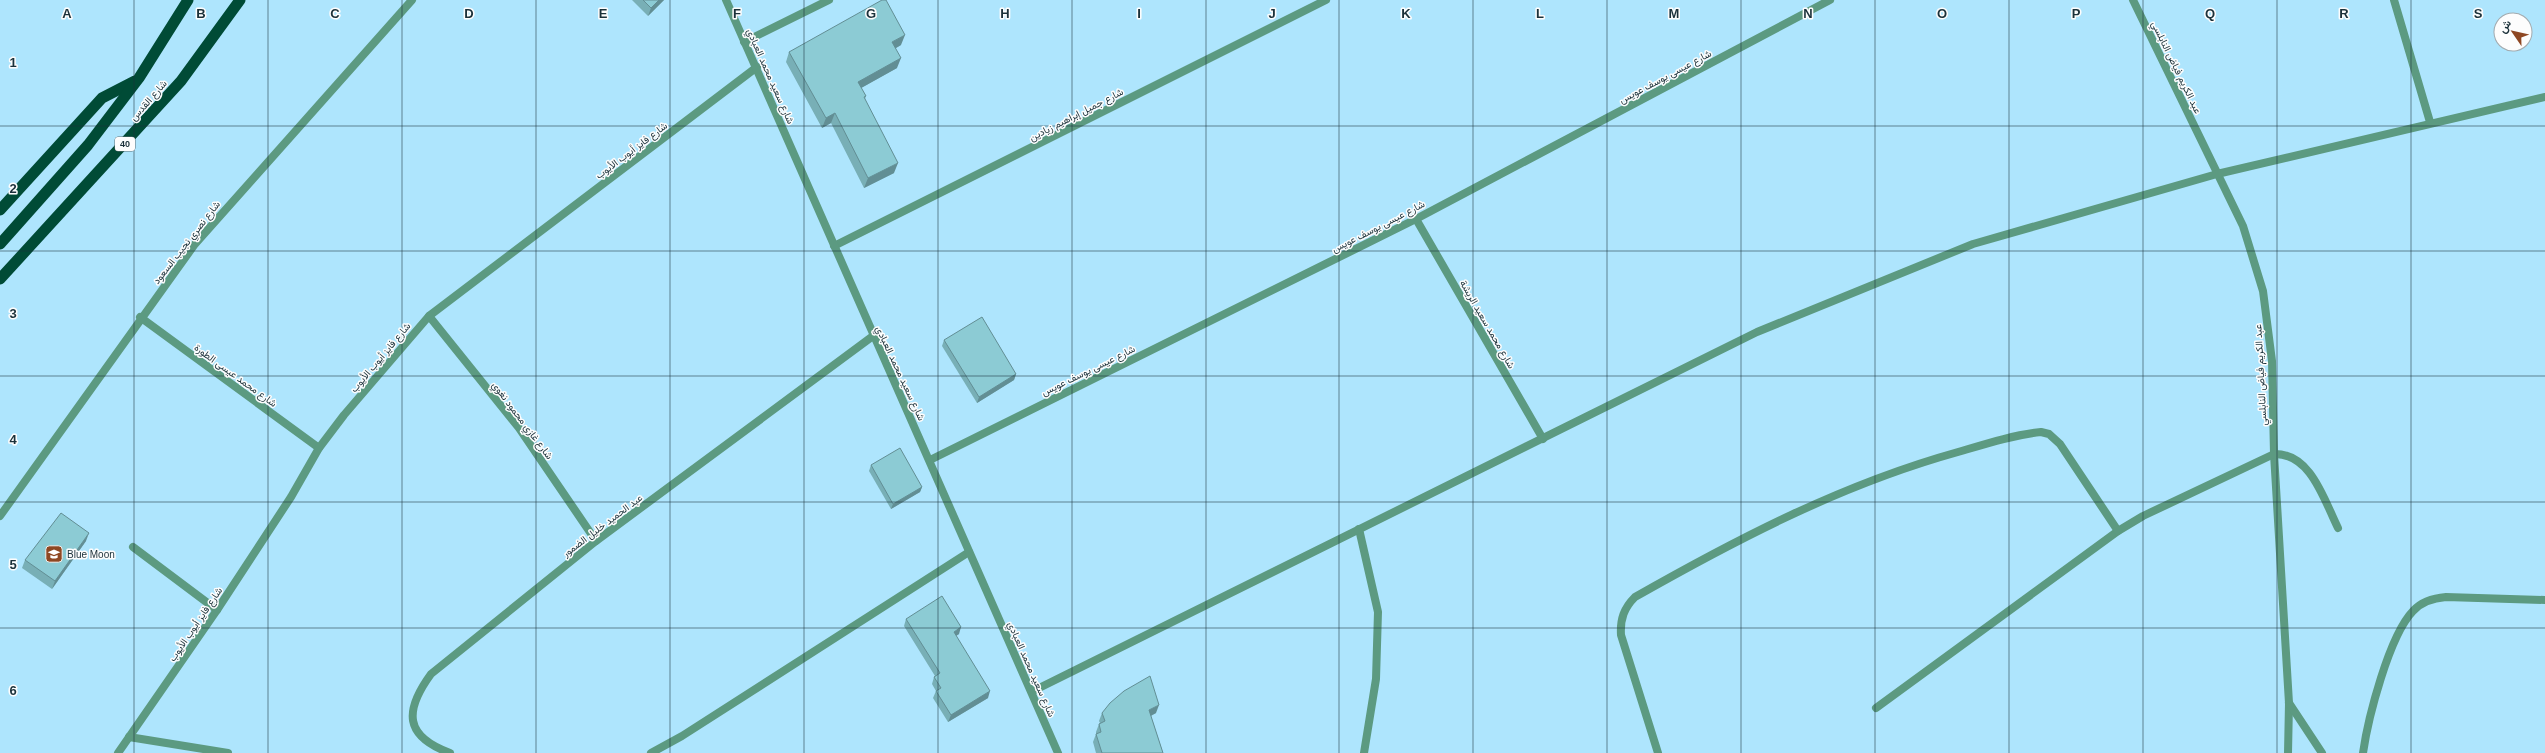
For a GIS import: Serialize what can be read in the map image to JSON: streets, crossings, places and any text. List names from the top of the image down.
{
  "streets": {
    "highway": ["شارع القدس", "40"],
    "street": [
      "عبد الكريم فياض النابلسي",
      "شارع سعيد محمد العبادي",
      "شارع عيسى يوسف عويس",
      "شارع جميل إبراهيم زيادين",
      "شارع فايز أيوب الأيوب",
      "شارع نصري نجيب السعود",
      "شارع محمد سعيد الريشة",
      "شارع محمد عيسى الطورة",
      "شارع غازي محمود نغوي",
      "عبد الحميد خليل الضمور"
    ]
  },
  "crossings": [
    ["شارع سعيد محمد العبادي", "شارع عيسى يوسف عويس"],
    ["شارع سعيد محمد العبادي", "شارع جميل إبراهيم زيادين"],
    ["شارع سعيد محمد العبادي", "شارع فايز أيوب الأيوب"],
    ["شارع سعيد محمد العبادي", "عبد الحميد خليل الضمور"],
    ["شارع عيسى يوسف عويس", "شارع محمد سعيد الريشة"],
    ["شارع فايز أيوب الأيوب", "شارع محمد عيسى الطورة"],
    ["شارع فايز أيوب الأيوب", "شارع غازي محمود نغوي"],
    ["شارع نصري نجيب السعود", "شارع محمد عيسى الطورة"],
    ["شارع غازي محمود نغوي", "عبد الحميد خليل الضمور"]
  ],
  "places": {
    "school or university": ["Blue Moon"]
  },
  "north": "top left",
  "grid": {
    "columns": [
      "A",
      "B",
      "C",
      "D",
      "E",
      "F",
      "G",
      "H",
      "I",
      "J",
      "K",
      "L",
      "M",
      "N",
      "O",
      "P",
      "Q",
      "R",
      "S"
    ],
    "rows": [
      "1",
      "2",
      "3",
      "4",
      "5",
      "6"
    ]
  }
}
